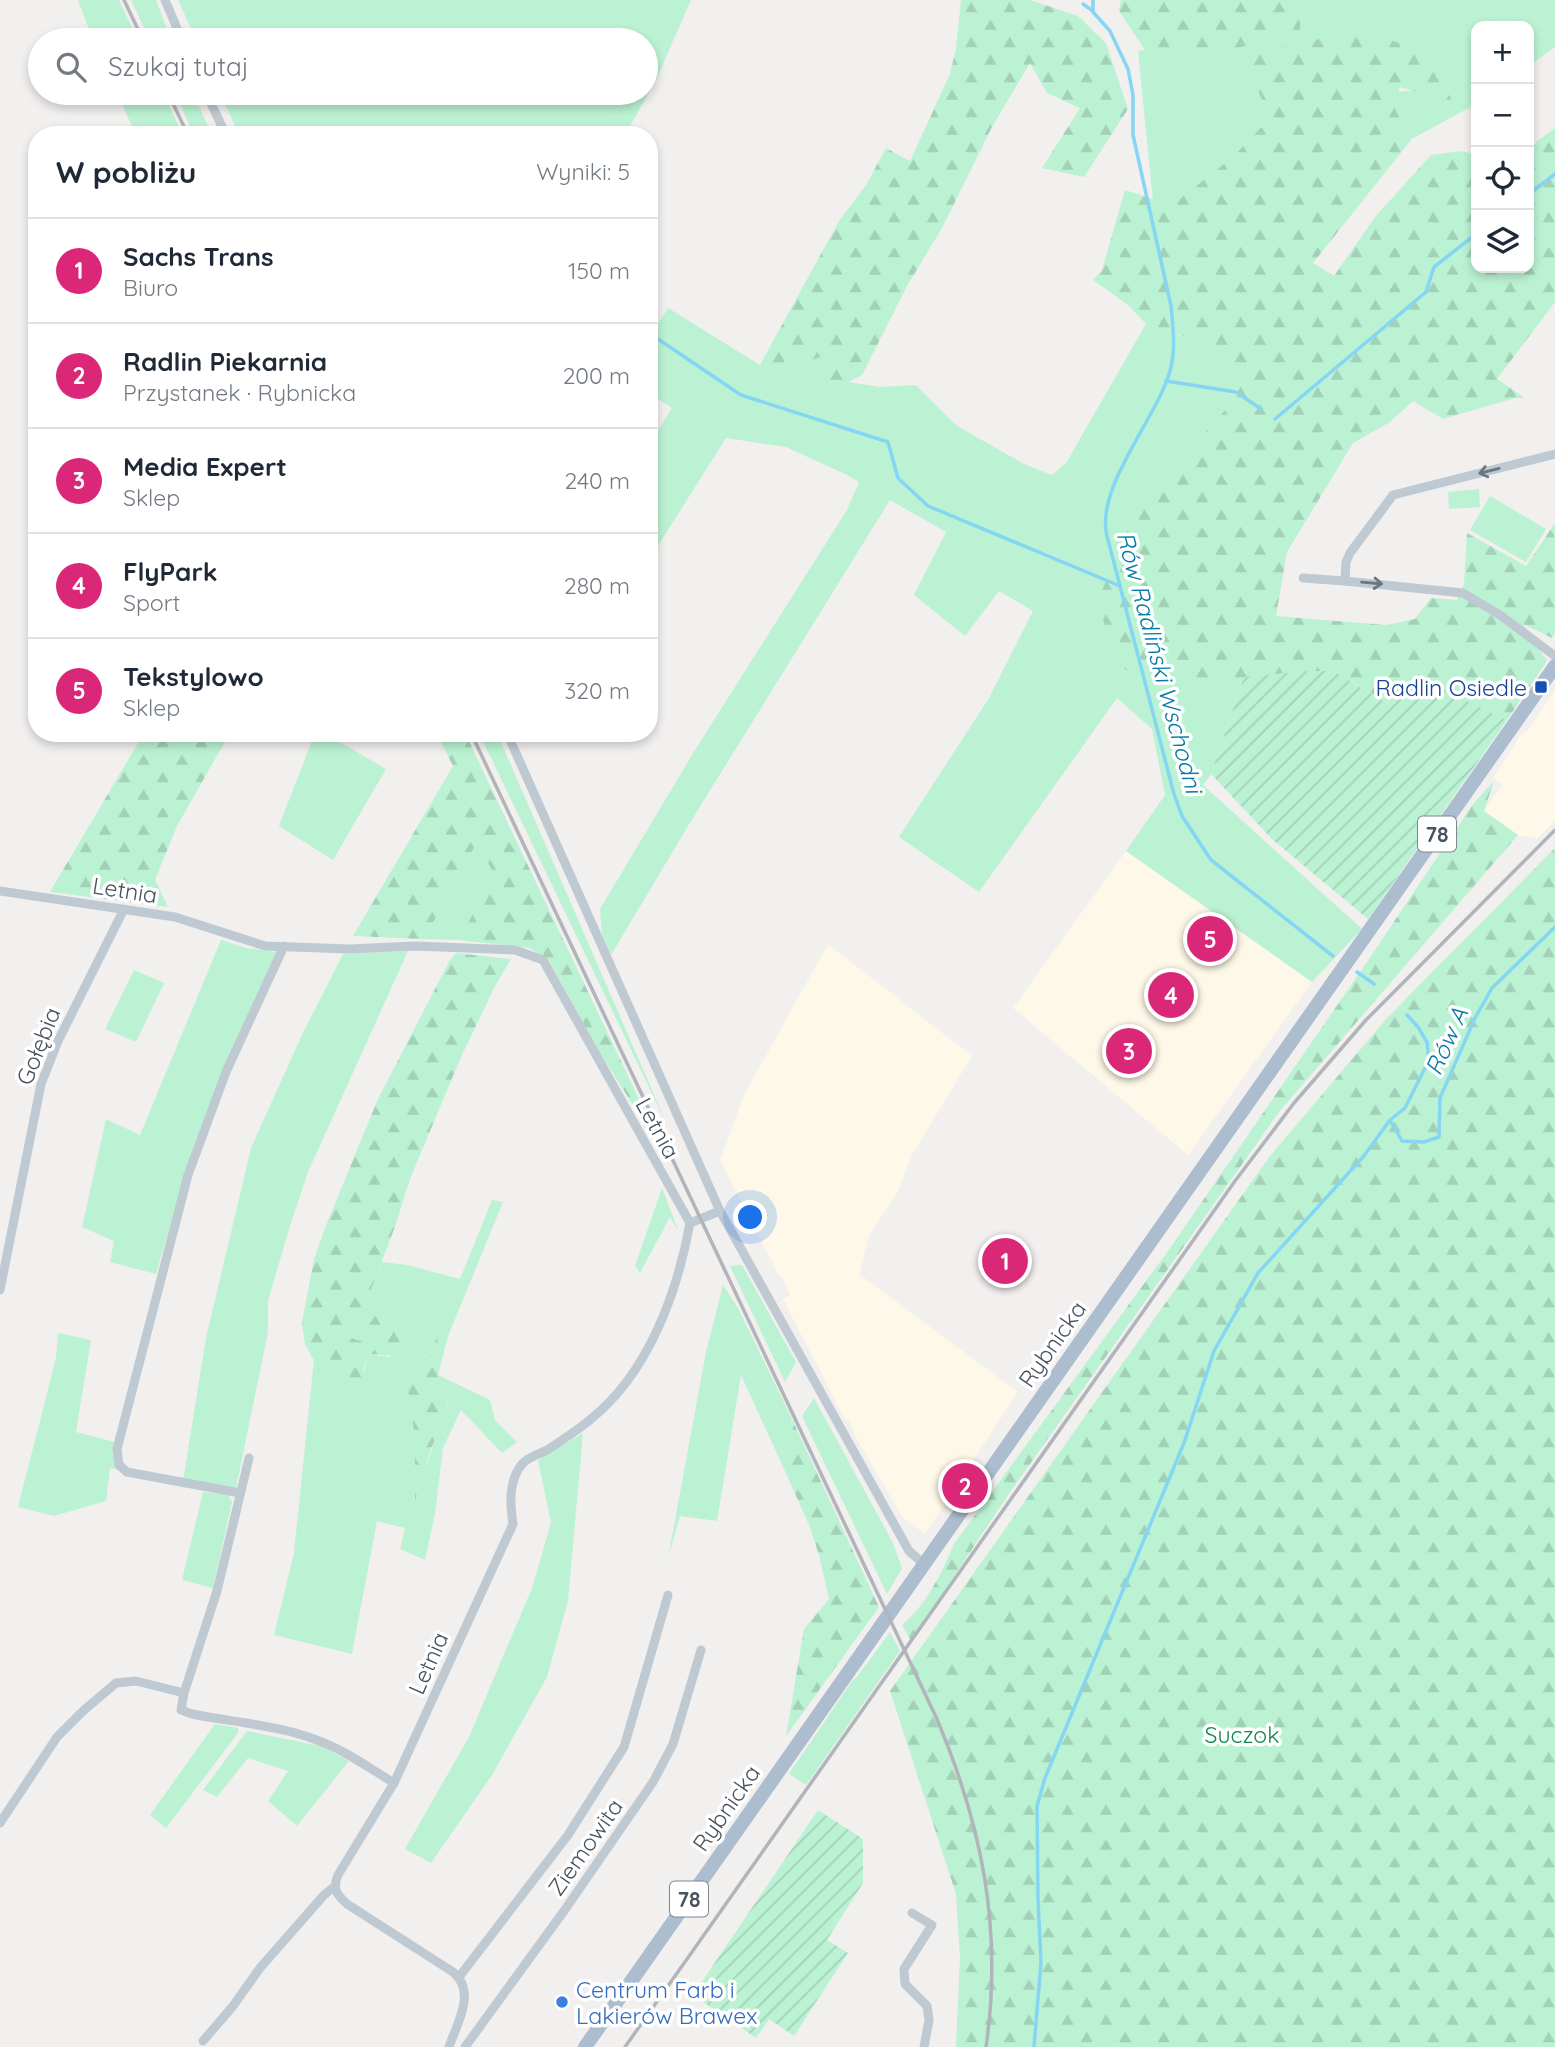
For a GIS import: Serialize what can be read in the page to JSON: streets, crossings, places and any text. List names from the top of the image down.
{
  "streets": {
    "main road": ["78", "Rybnicka"],
    "street": ["Letnia", "Gołębia", "Ziemowita"]
  },
  "crossings": [
    ["Letnia", "Gołębia"],
    ["Letnia", "Rybnicka"]
  ],
  "water": ["Rów Radliński Wschodni", "Rów A"],
  "parks": ["Suczok"],
  "places": {
    "transit": ["Radlin Osiedle"],
    "other": ["Centrum Farb i Lakierów Brawex"]
  },
  "page": {
    "map_buttons": ["+", "−"],
    "search": "Szukaj tutaj",
    "heading": ["W pobliżu", "Wyniki: 5"],
    "list": [
      {
        "mark": "1",
        "name": "Sachs Trans",
        "note": "Biuro",
        "value": "150 m"
      },
      {
        "mark": "2",
        "name": "Radlin Piekarnia",
        "note": "Przystanek · Rybnicka",
        "value": "200 m"
      },
      {
        "mark": "3",
        "name": "Media Expert",
        "note": "Sklep",
        "value": "240 m"
      },
      {
        "mark": "4",
        "name": "FlyPark",
        "note": "Sport",
        "value": "280 m"
      },
      {
        "mark": "5",
        "name": "Tekstylowo",
        "note": "Sklep",
        "value": "320 m"
      }
    ],
    "pins": [
      "5",
      "4",
      "3",
      "1",
      "2"
    ]
  }
}
